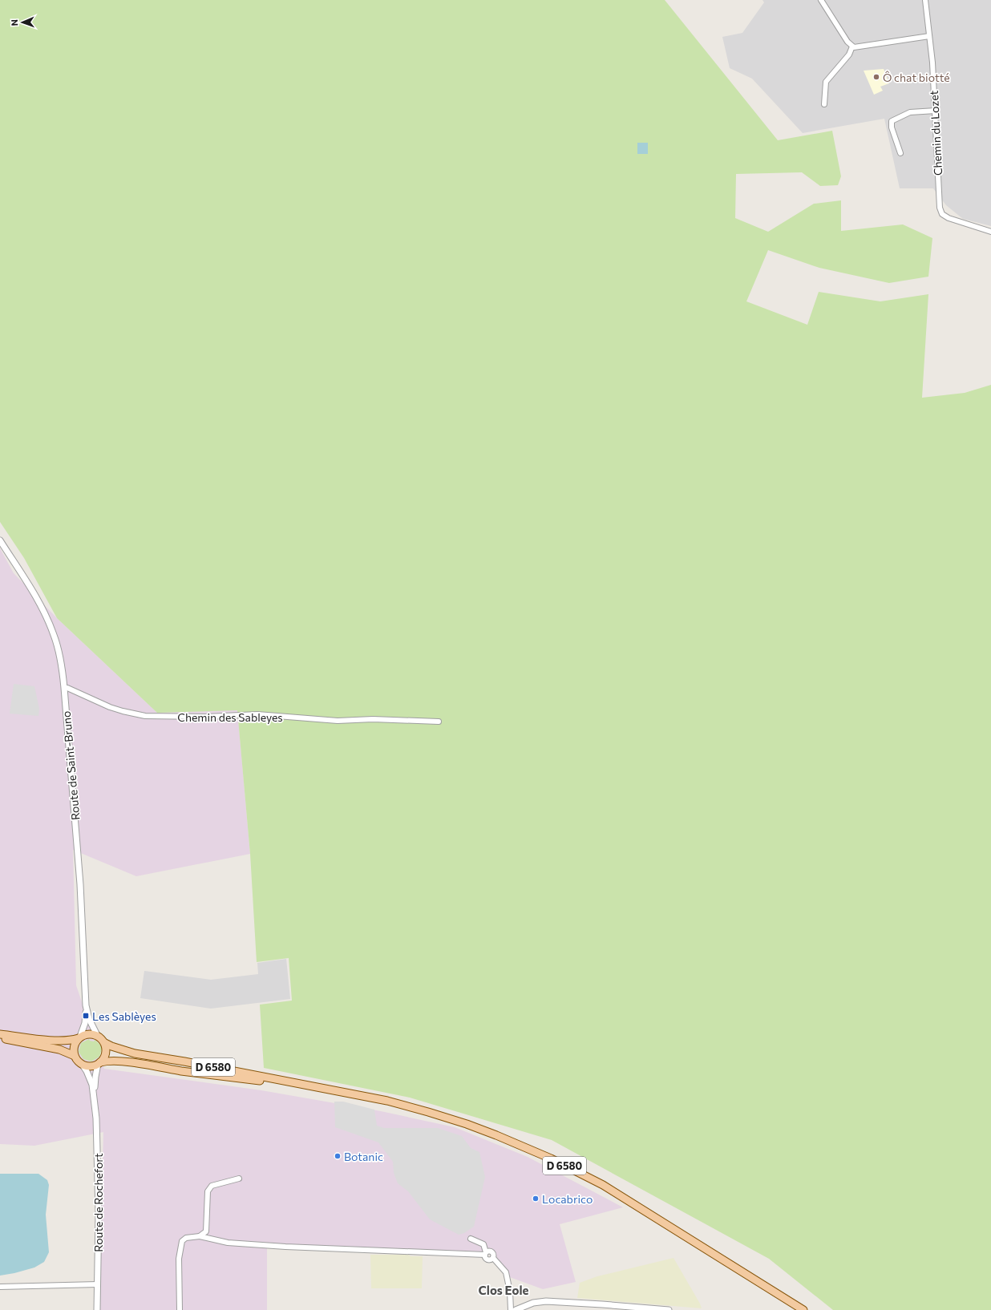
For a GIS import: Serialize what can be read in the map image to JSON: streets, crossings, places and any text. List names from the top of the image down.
{
  "streets": {
    "main road": ["D 6580"],
    "street": [
      "Chemin du Lozet",
      "Chemin des Sableyes",
      "Route de Saint-Bruno",
      "Route de Rochefort"
    ]
  },
  "crossings": [
    ["Chemin des Sableyes", "Route de Saint-Bruno"]
  ],
  "districts": ["Clos Eole"],
  "places": {
    "other": ["Ô chat biotté", "Botanic", "Locabrico"],
    "transit": ["Les Sablèyes"]
  },
  "north": "left"
}
